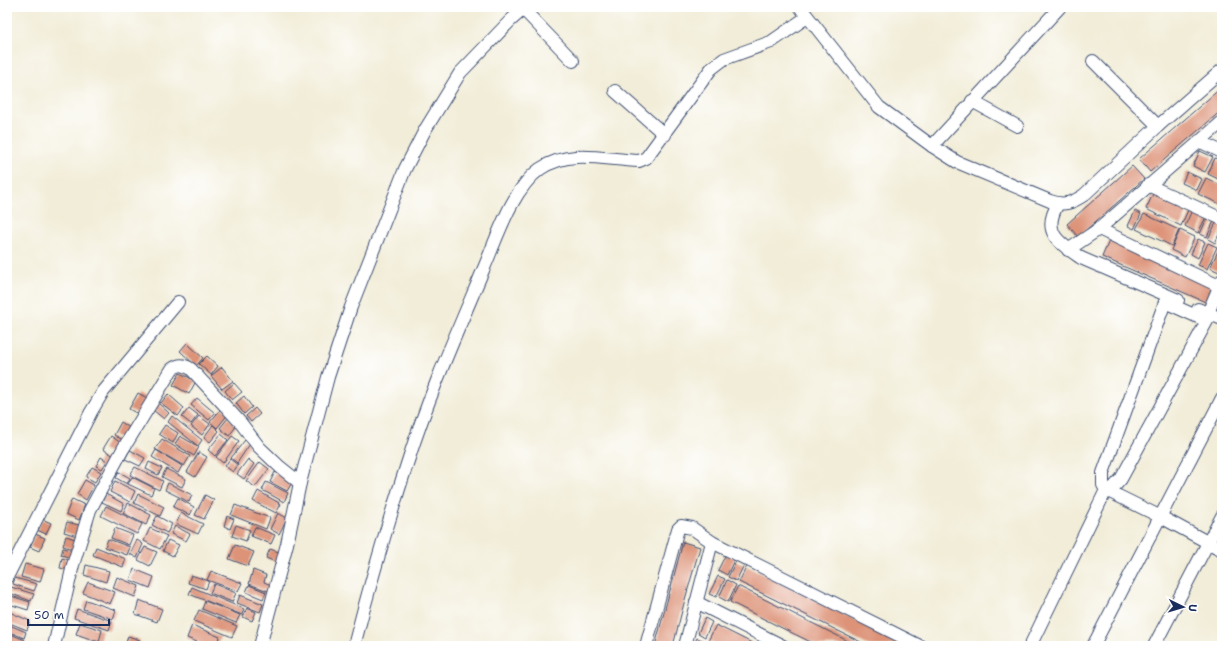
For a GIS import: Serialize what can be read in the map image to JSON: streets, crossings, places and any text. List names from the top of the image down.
{
  "scale_bar": "50 m",
  "north": "right"
}
